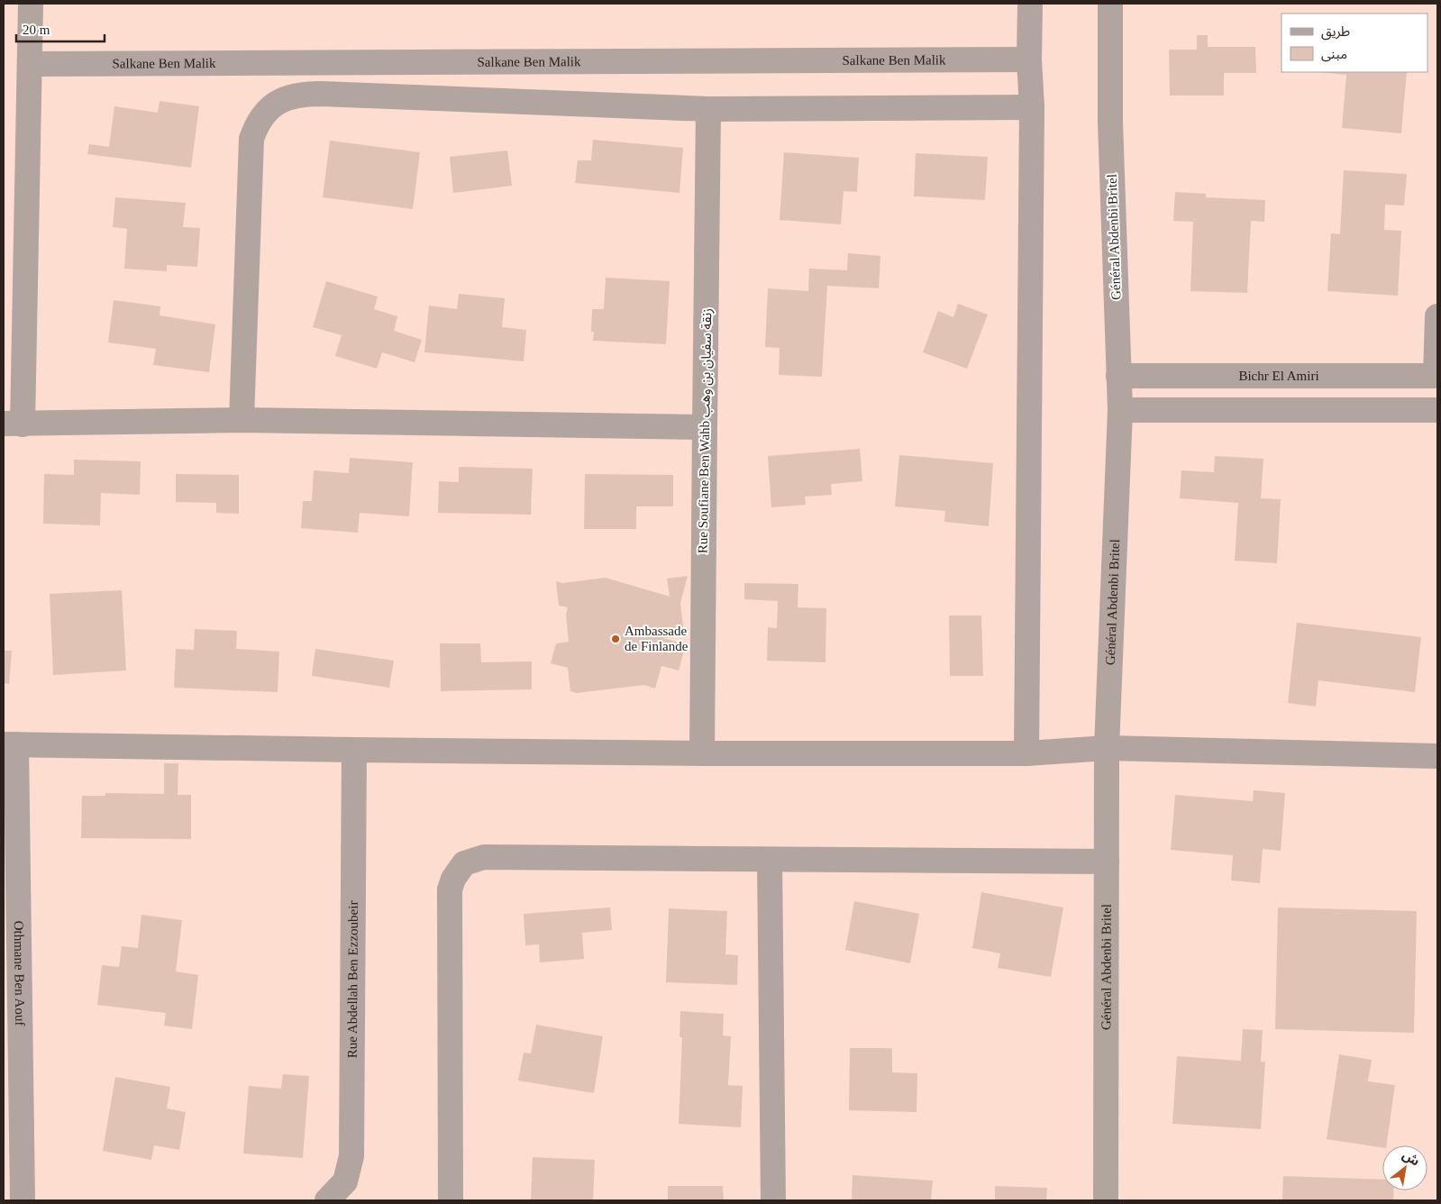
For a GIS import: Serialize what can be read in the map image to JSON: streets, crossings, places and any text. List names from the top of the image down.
{
  "streets": {
    "street": [
      "Salkane Ben Malik",
      "Général Abdenbi Britel",
      "Bichr El Amiri",
      "Rue Soufiane Ben Wahb زنقة سفيان بن وهب",
      "Othmane Ben Aouf",
      "Rue Abdellah Ben Ezzoubeir"
    ]
  },
  "crossings": [
    ["Général Abdenbi Britel", "Bichr El Amiri"]
  ],
  "places": ["Ambassade de Finlande"],
  "legend": ["طريق", "مبنى"],
  "scale_bar": "20 m",
  "north": "top right"
}
